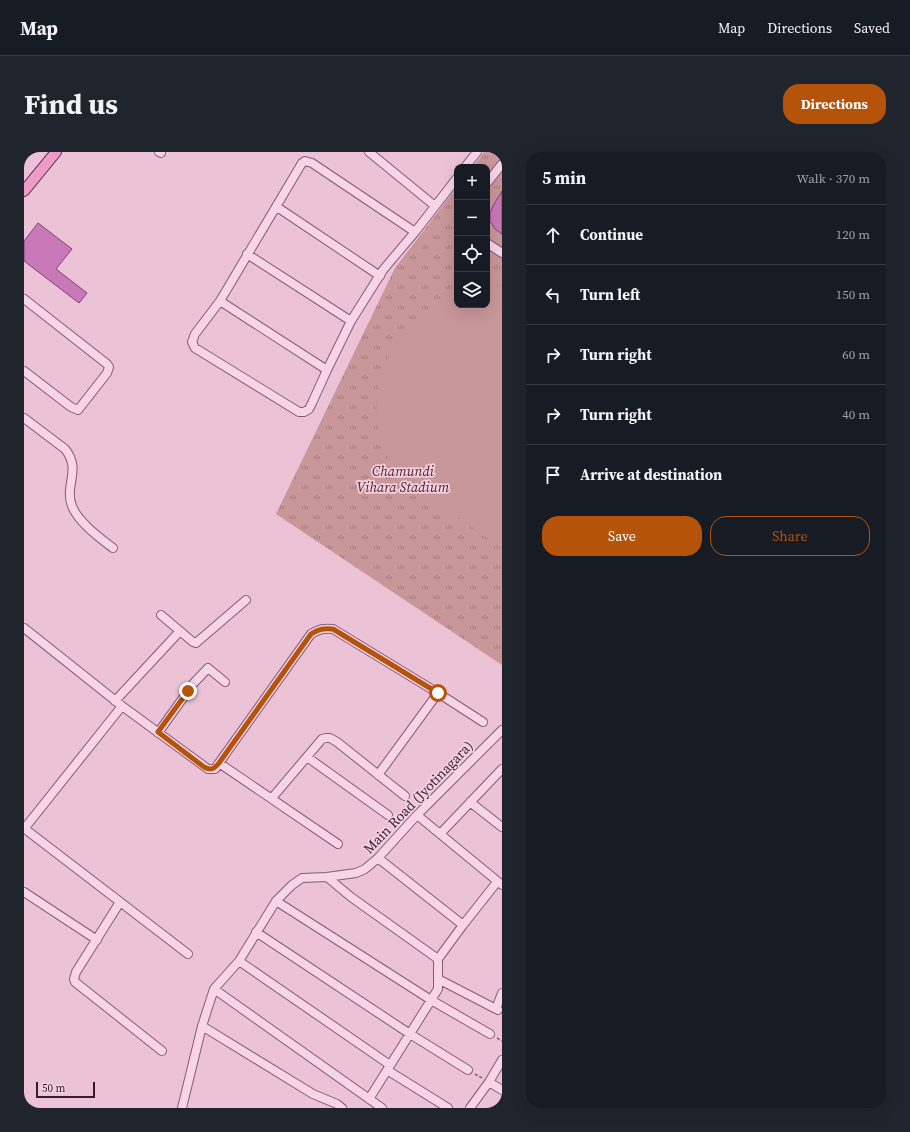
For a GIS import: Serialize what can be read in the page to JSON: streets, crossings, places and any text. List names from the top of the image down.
{
  "streets": {
    "street": ["Main Road (Jyotinagara)"]
  },
  "parks": ["Chamundi Vihara Stadium"],
  "scale_bar": "50 m",
  "page": {
    "header": "Map",
    "nav": ["Map", "Directions", "Saved"],
    "buttons": [
      "Directions",
      ["Save", "Share"]
    ],
    "title": "Find us",
    "heading": ["5 min", "Walk · 370 m"],
    "map_buttons": ["+", "−"],
    "list": [
      ["Continue", "120 m"],
      ["Turn left", "150 m"],
      ["Turn right", "60 m"],
      ["Turn right", "40 m"],
      "Arrive at destination"
    ],
    "scale": "50 m"
  }
}
